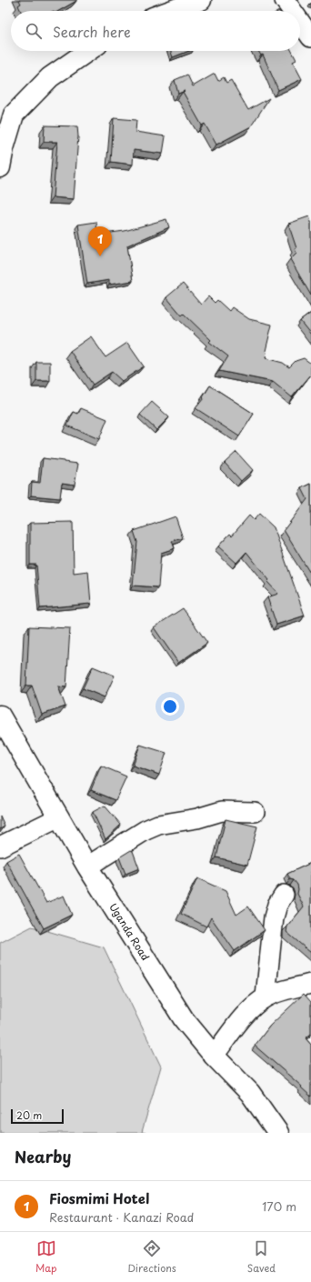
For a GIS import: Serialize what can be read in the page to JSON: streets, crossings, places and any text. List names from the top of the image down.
{
  "streets": {
    "main road": ["Uganda Road"]
  },
  "scale_bar": "20 m",
  "page": {
    "search": "Search here",
    "pins": "1",
    "scale": "20 m",
    "heading": "Nearby",
    "list": [
      {
        "mark": "1",
        "name": "Fiosmimi Hotel",
        "note": "Restaurant · Kanazi Road",
        "value": "170 m"
      }
    ],
    "nav": ["Map", "Directions", "Saved"]
  }
}
